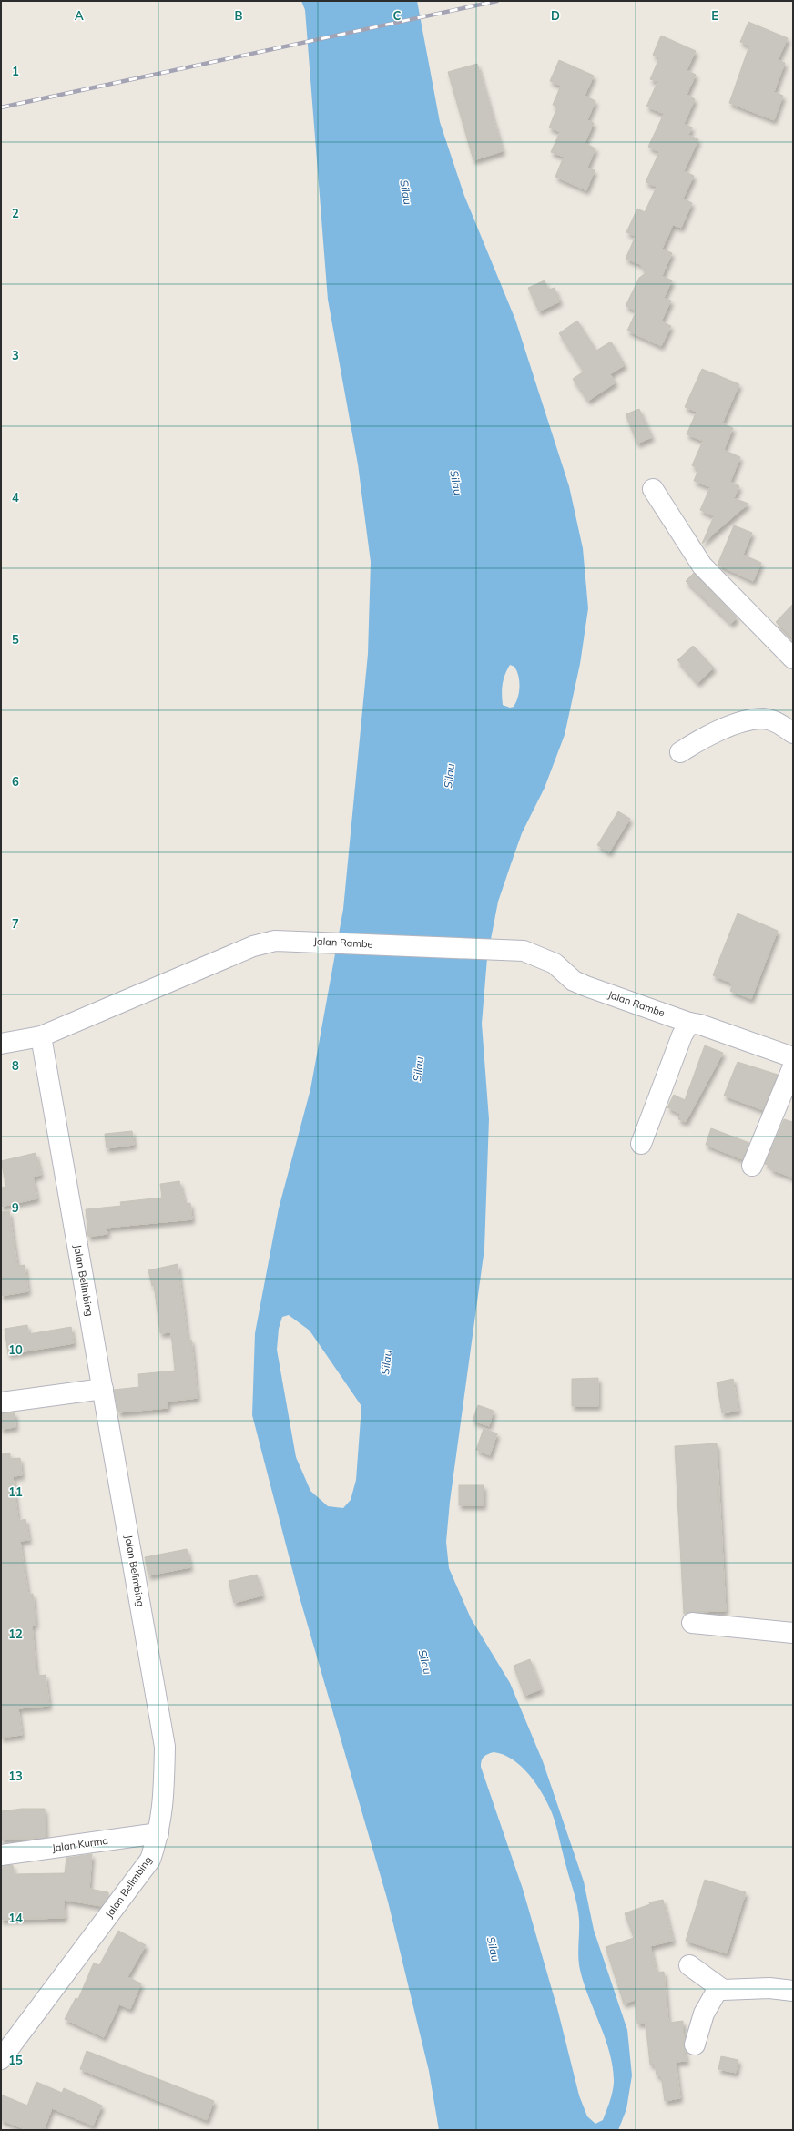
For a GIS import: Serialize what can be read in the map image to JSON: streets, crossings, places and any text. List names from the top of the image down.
{
  "streets": {
    "street": ["Jalan Rambe", "Jalan Belimbing", "Jalan Kurma"]
  },
  "crossings": [
    ["Jalan Rambe", "Jalan Belimbing"],
    ["Jalan Belimbing", "Jalan Kurma"]
  ],
  "water": ["Silau"],
  "grid": {
    "columns": [
      "A",
      "B",
      "C",
      "D",
      "E"
    ],
    "rows": [
      "1",
      "2",
      "3",
      "4",
      "5",
      "6",
      "7",
      "8",
      "9",
      "10",
      "11",
      "12",
      "13",
      "14",
      "15"
    ]
  }
}
